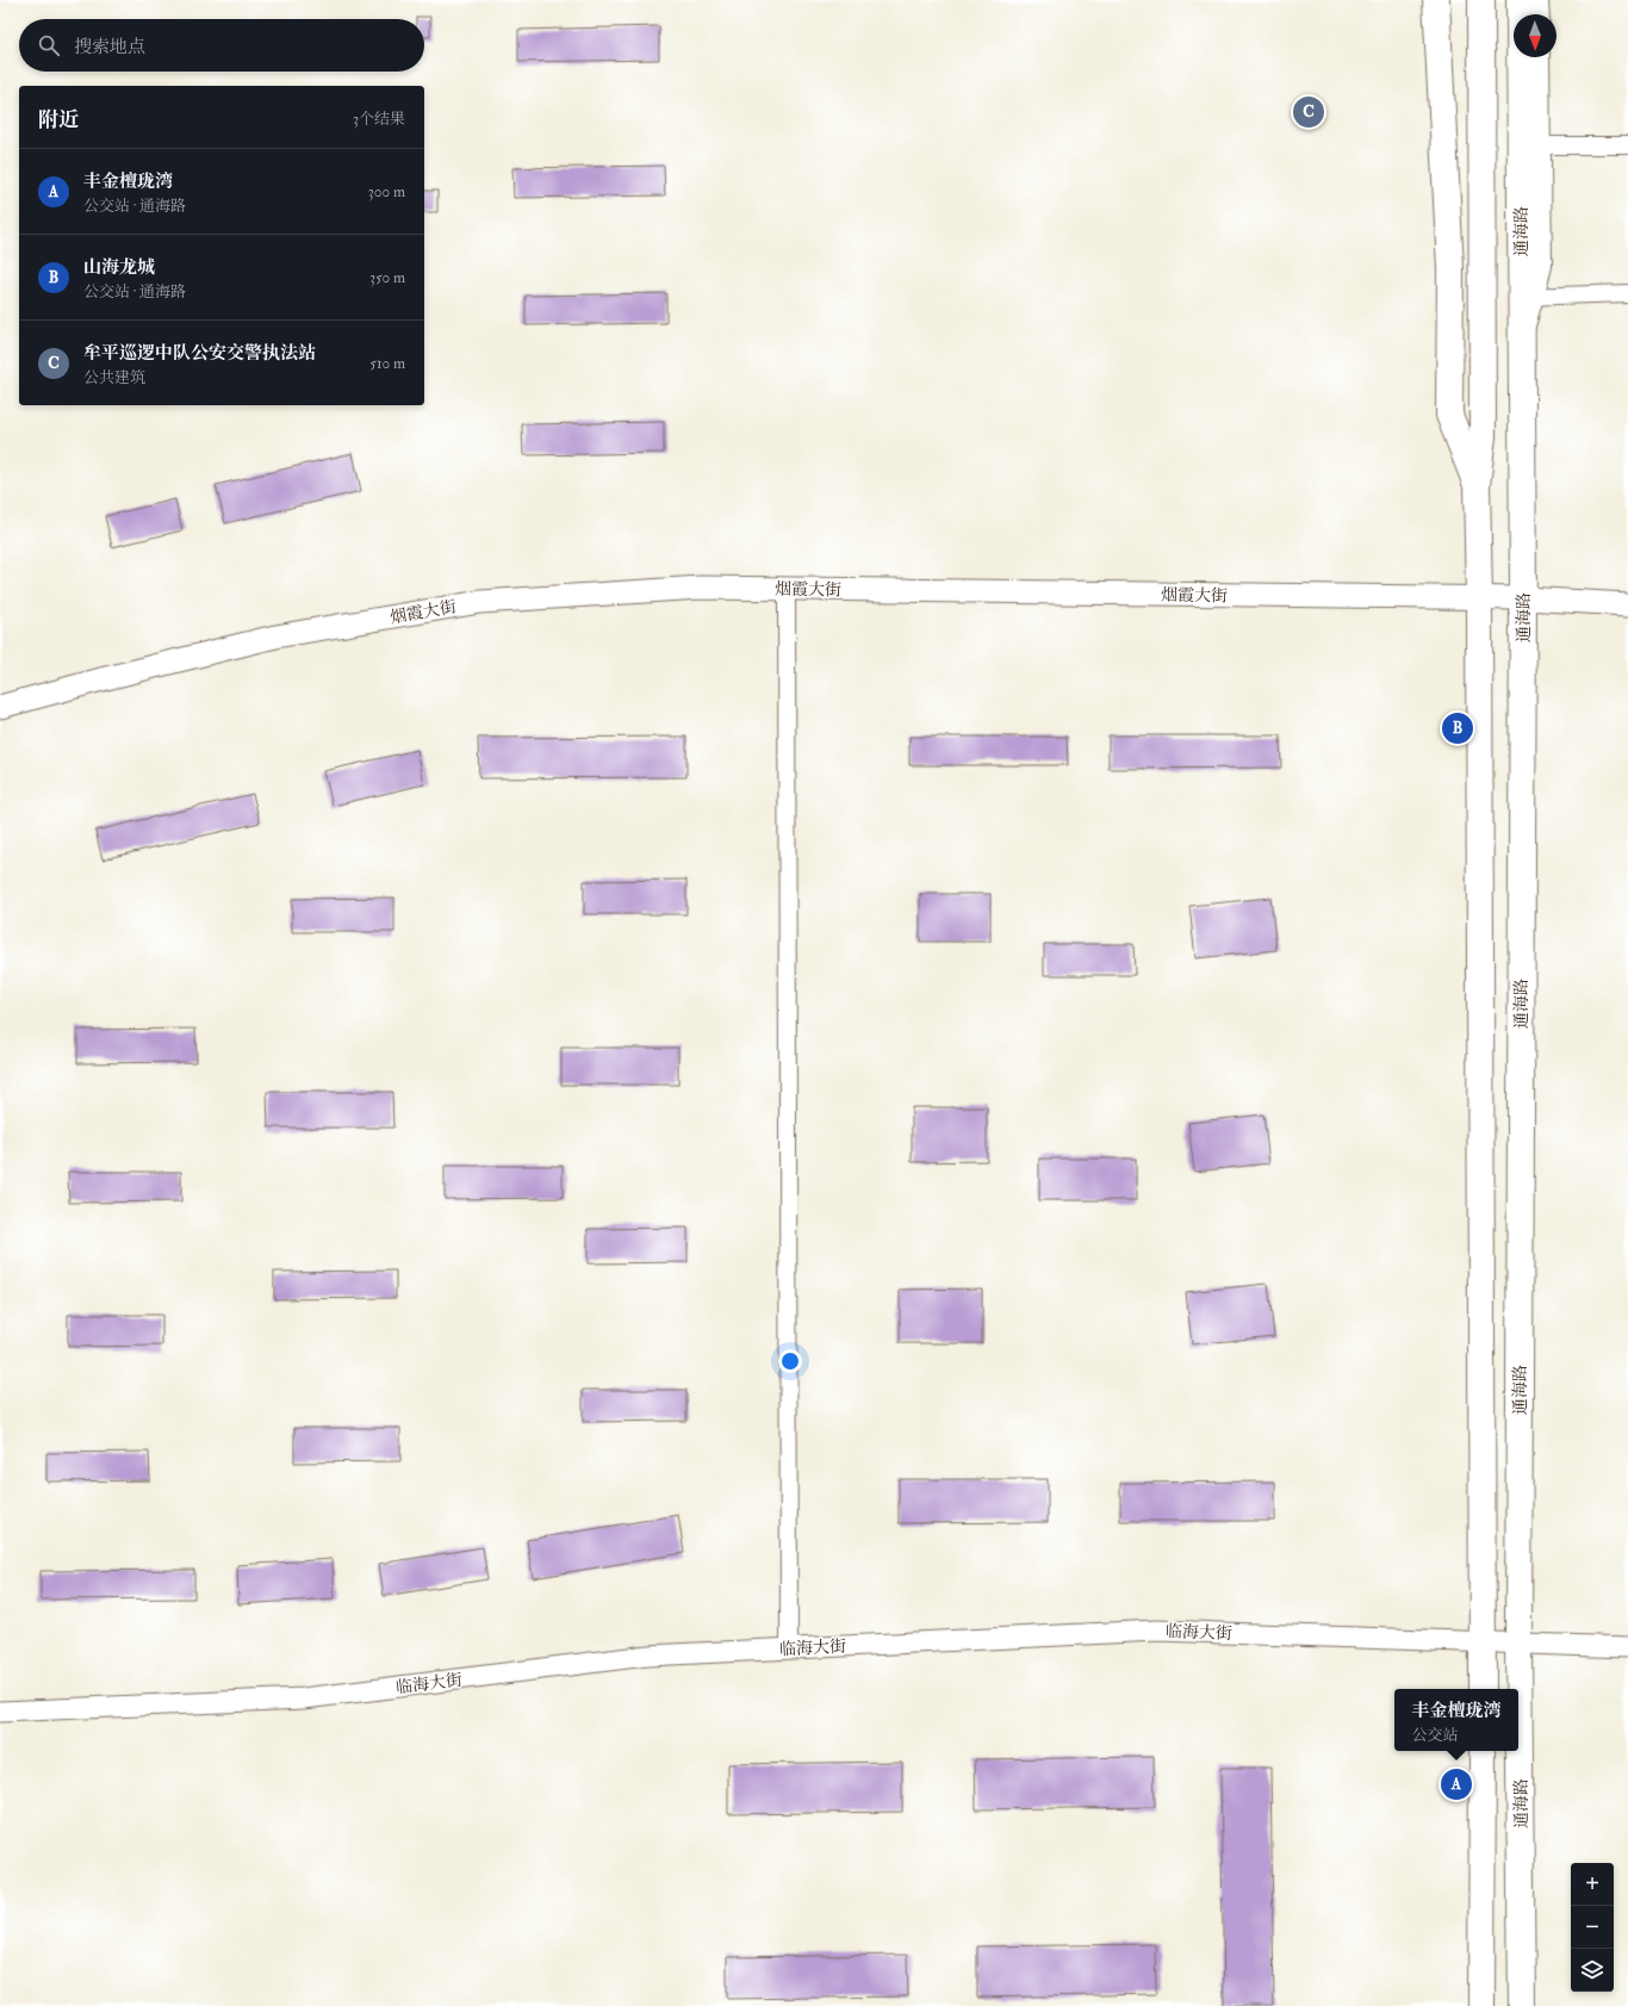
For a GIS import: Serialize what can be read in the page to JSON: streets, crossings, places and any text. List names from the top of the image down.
{
  "streets": {
    "main road": ["通海路", "烟霞大街"],
    "street": ["临海大街"]
  },
  "crossings": [
    ["通海路", "烟霞大街"],
    ["通海路", "临海大街"]
  ],
  "north": "bottom",
  "page": {
    "search": "搜索地点",
    "heading": ["附近", "3个结果"],
    "pins": ["C", "B", "A"],
    "list": [
      {
        "mark": "A",
        "name": "丰金檀珑湾",
        "note": "公交站 · 通海路",
        "value": "300 m"
      },
      {
        "mark": "B",
        "name": "山海龙城",
        "note": "公交站 · 通海路",
        "value": "350 m"
      },
      {
        "mark": "C",
        "name": "牟平巡逻中队公安交警执法站",
        "note": "公共建筑",
        "value": "510 m"
      }
    ],
    "popup": ["丰金檀珑湾", "公交站"],
    "map_buttons": ["+", "−"]
  }
}
